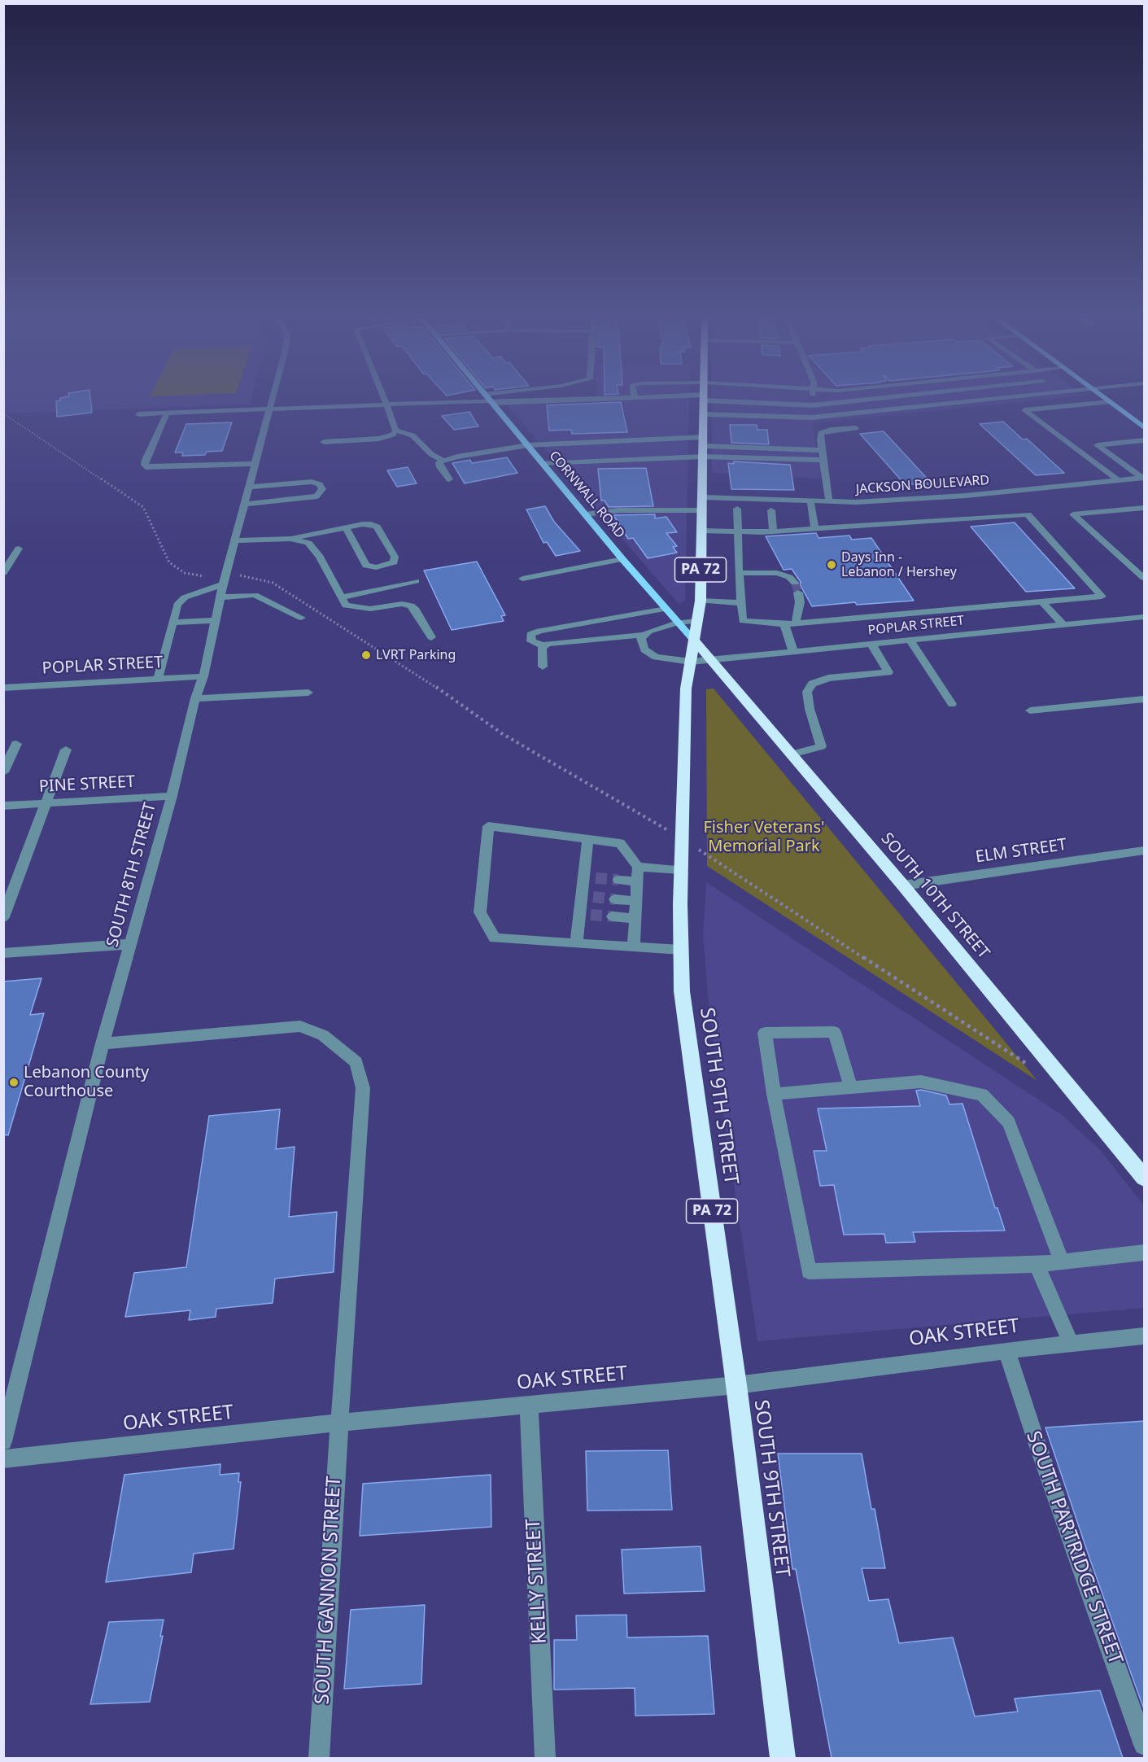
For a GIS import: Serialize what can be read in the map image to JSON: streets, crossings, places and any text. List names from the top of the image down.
{
  "streets": {
    "highway": ["PA 72", "SOUTH 10TH STREET", "SOUTH 9TH STREET"],
    "main road": ["CORNWALL ROAD"],
    "street": [
      "JACKSON BOULEVARD",
      "POPLAR STREET",
      "PINE STREET",
      "ELM STREET",
      "SOUTH 8TH STREET",
      "OAK STREET",
      "SOUTH PARTRIDGE STREET",
      "KELLY STREET",
      "SOUTH GANNON STREET"
    ]
  },
  "crossings": [
    ["JACKSON BOULEVARD", "PA 72"],
    ["CORNWALL ROAD", "PA 72"],
    ["CORNWALL ROAD", "SOUTH 10TH STREET"],
    ["CORNWALL ROAD", "SOUTH 9TH STREET"],
    ["PA 72", "SOUTH 10TH STREET"],
    ["PA 72", "SOUTH 9TH STREET"],
    ["POPLAR STREET", "SOUTH 8TH STREET"],
    ["POPLAR STREET", "SOUTH 10TH STREET"],
    ["POPLAR STREET", "SOUTH 9TH STREET"],
    ["PINE STREET", "SOUTH 8TH STREET"],
    ["ELM STREET", "SOUTH 10TH STREET"],
    ["SOUTH 8TH STREET", "SOUTH GANNON STREET"],
    ["SOUTH 10TH STREET", "SOUTH 9TH STREET"],
    ["SOUTH 9TH STREET", "OAK STREET"],
    ["OAK STREET", "SOUTH PARTRIDGE STREET"],
    ["OAK STREET", "KELLY STREET"],
    ["OAK STREET", "SOUTH GANNON STREET"]
  ],
  "parks": ["Fisher Veterans' Memorial Park"],
  "places": ["Days Inn - Lebanon / Hershey", "LVRT Parking", "Lebanon County Courthouse"]
}
